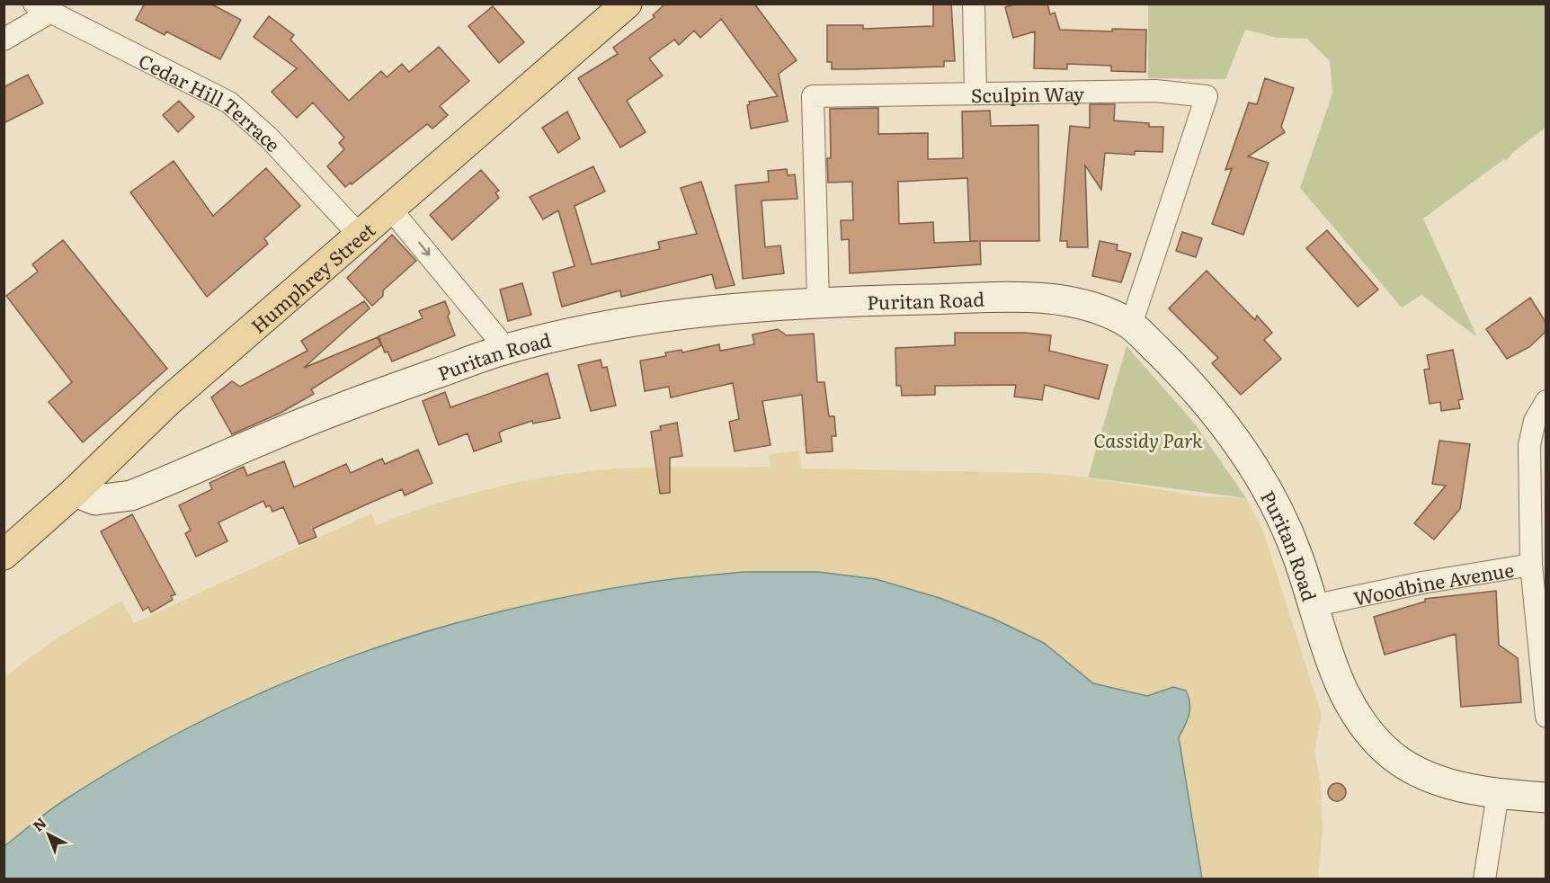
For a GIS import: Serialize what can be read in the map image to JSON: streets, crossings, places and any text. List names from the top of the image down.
{
  "streets": {
    "main road": ["Humphrey Street"],
    "street": [
      "Sculpin Way",
      "Cedar Hill Terrace",
      "Puritan Road",
      "Woodbine Avenue"
    ]
  },
  "crossings": [
    ["Sculpin Way", "Puritan Road"],
    ["Cedar Hill Terrace", "Humphrey Street"],
    ["Humphrey Street", "Puritan Road"],
    ["Puritan Road", "Woodbine Avenue"]
  ],
  "parks": ["Cassidy Park"],
  "north": "top left"
}
